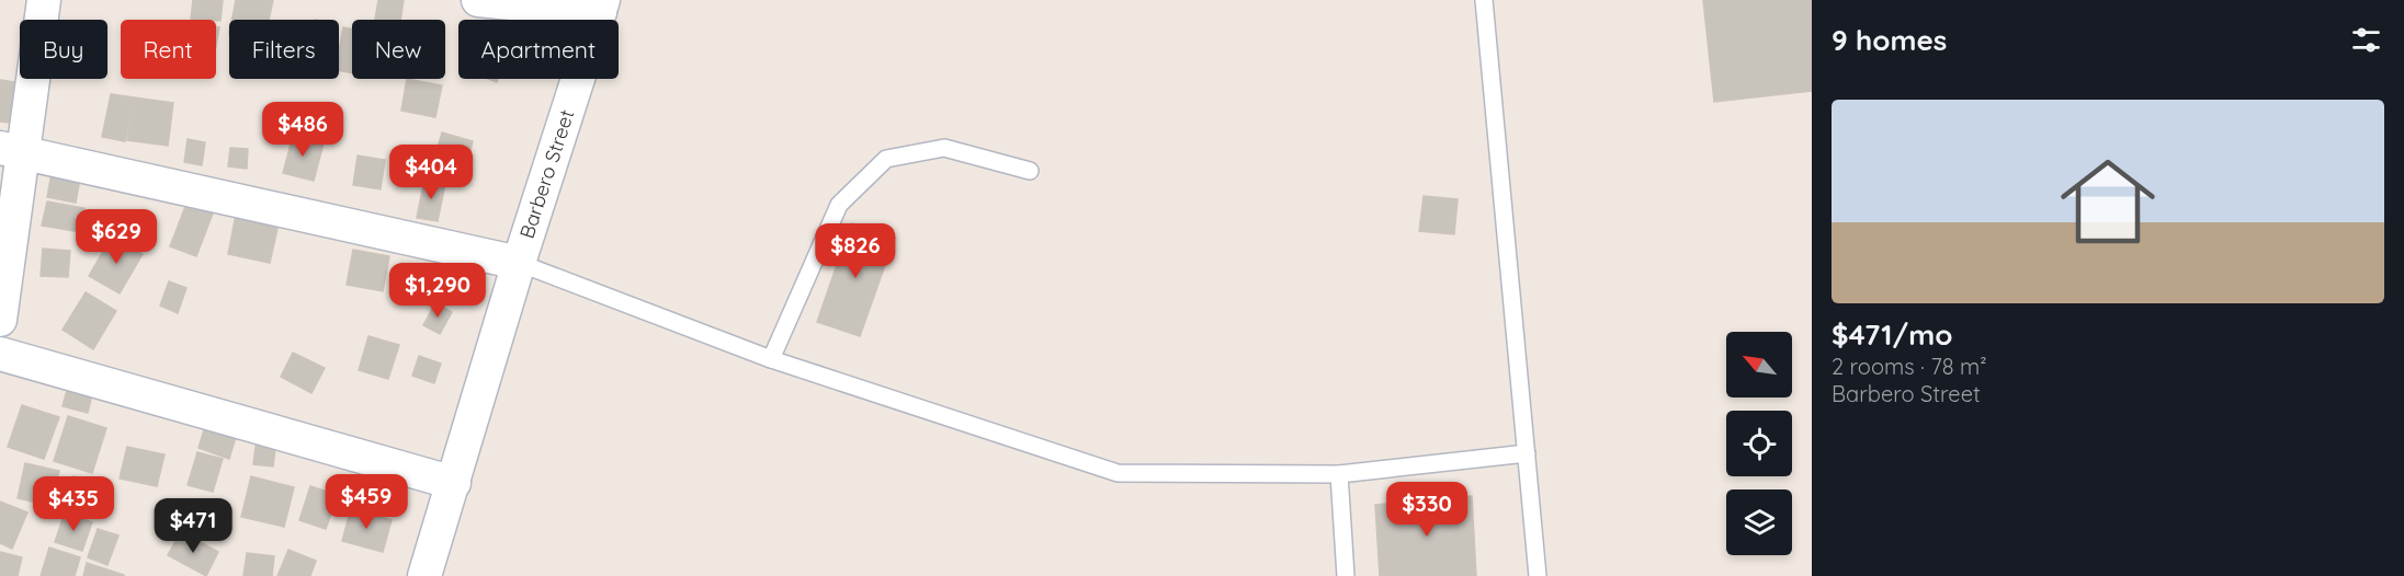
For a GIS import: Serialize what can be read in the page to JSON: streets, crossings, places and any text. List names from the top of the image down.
{
  "streets": {
    "street": ["Barbero Street"]
  },
  "north": "top left",
  "page": {
    "heading": "9 homes",
    "chip": [
      "Buy",
      "Rent",
      "Filters",
      "New",
      "Apartment"
    ],
    "list": [
      {
        "name": "$471/mo",
        "note": "2 rooms · 78 m² · Barbero Street"
      }
    ],
    "price": [
      "$486",
      "$404",
      "$629",
      "$826",
      "$1,290",
      "$459",
      "$435",
      "$330",
      "$471"
    ]
  }
}
